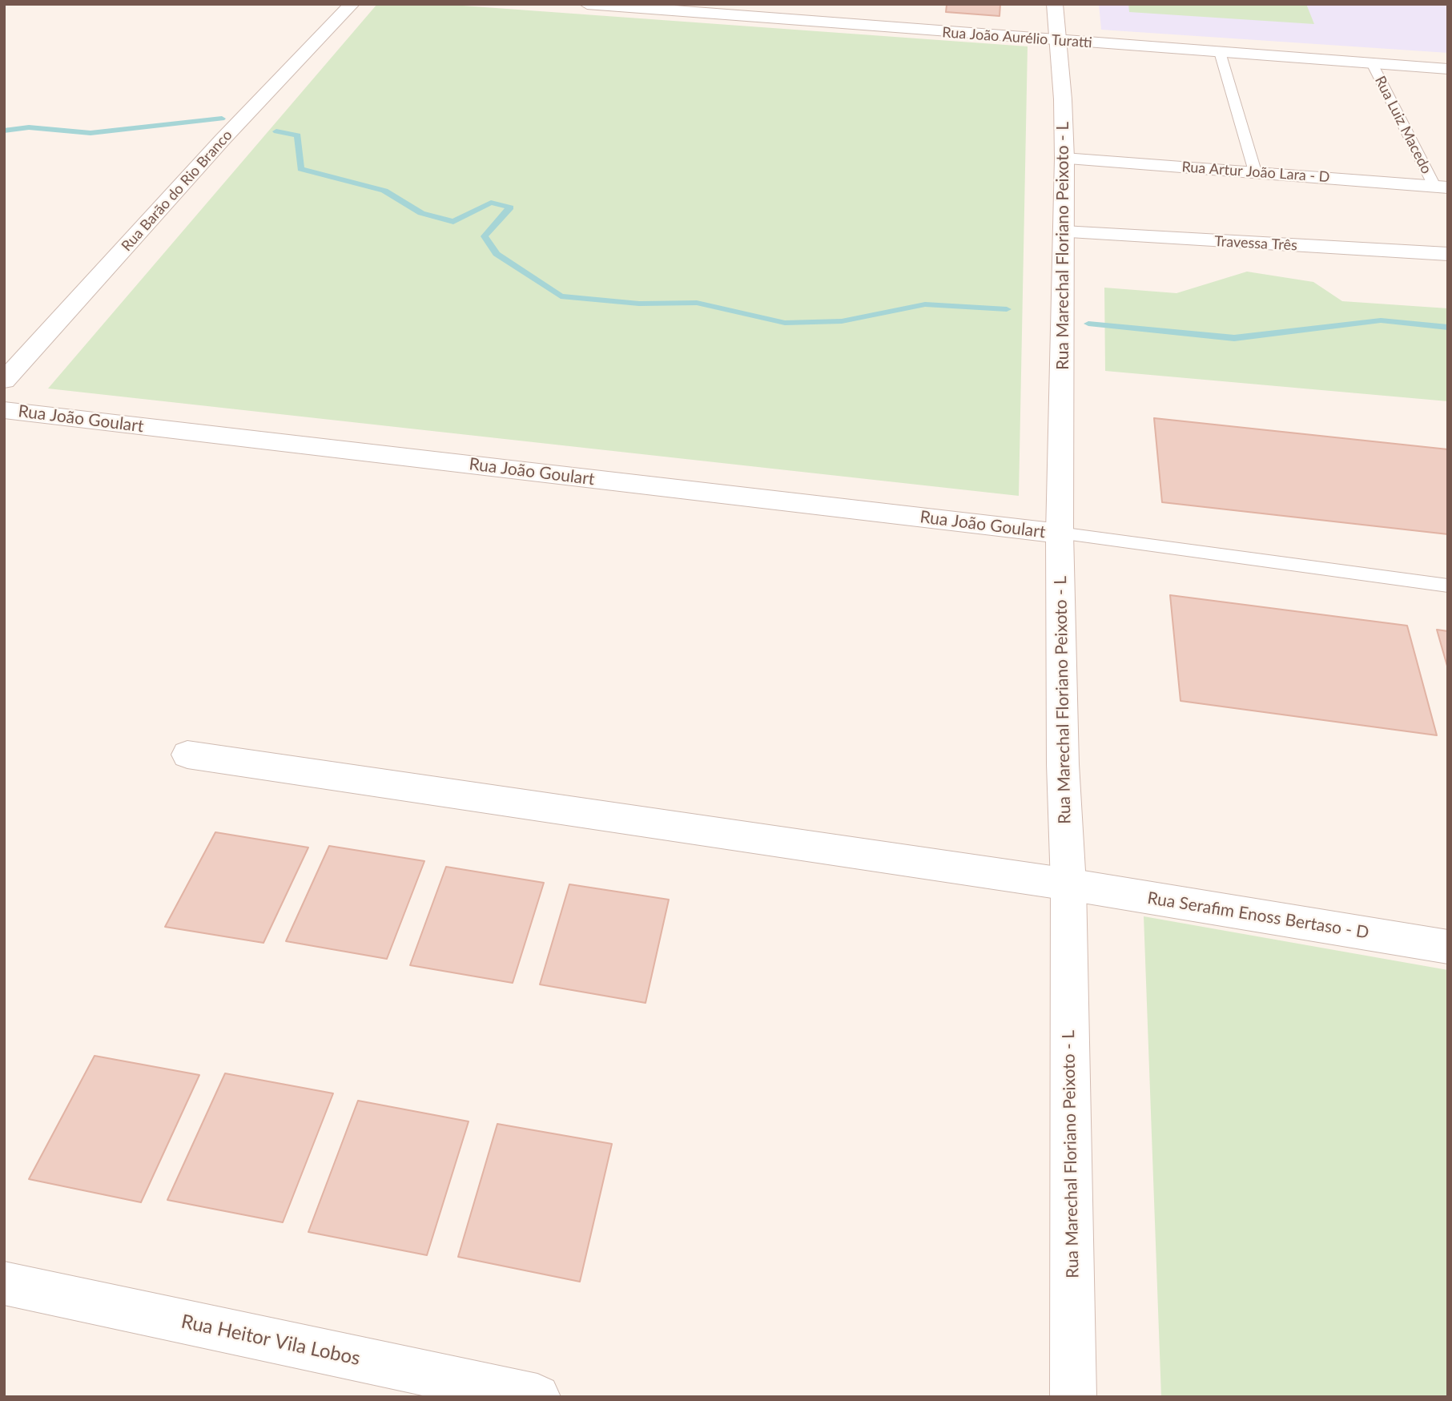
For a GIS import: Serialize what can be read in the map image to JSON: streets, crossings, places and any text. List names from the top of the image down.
{
  "streets": {
    "street": [
      "Rua João Aurélio Turatti",
      "Rua Artur João Lara - D",
      "Rua Barão do Rio Branco",
      "Travessa Três",
      "Rua Marechal Floriano Peixoto - L",
      "Rua João Goulart",
      "Rua Serafim Enoss Bertaso - D",
      "Rua Heitor Vila Lobos"
    ],
    "lane": ["Rua Luiz Macedo"]
  },
  "crossings": [
    ["Rua João Aurélio Turatti", "Rua Luiz Macedo"],
    ["Rua João Aurélio Turatti", "Rua Marechal Floriano Peixoto - L"],
    ["Rua Luiz Macedo", "Rua Artur João Lara - D"],
    ["Rua Artur João Lara - D", "Rua Marechal Floriano Peixoto - L"],
    ["Travessa Três", "Rua Marechal Floriano Peixoto - L"],
    ["Rua Marechal Floriano Peixoto - L", "Rua João Goulart"],
    ["Rua Marechal Floriano Peixoto - L", "Rua Serafim Enoss Bertaso - D"]
  ]
}
